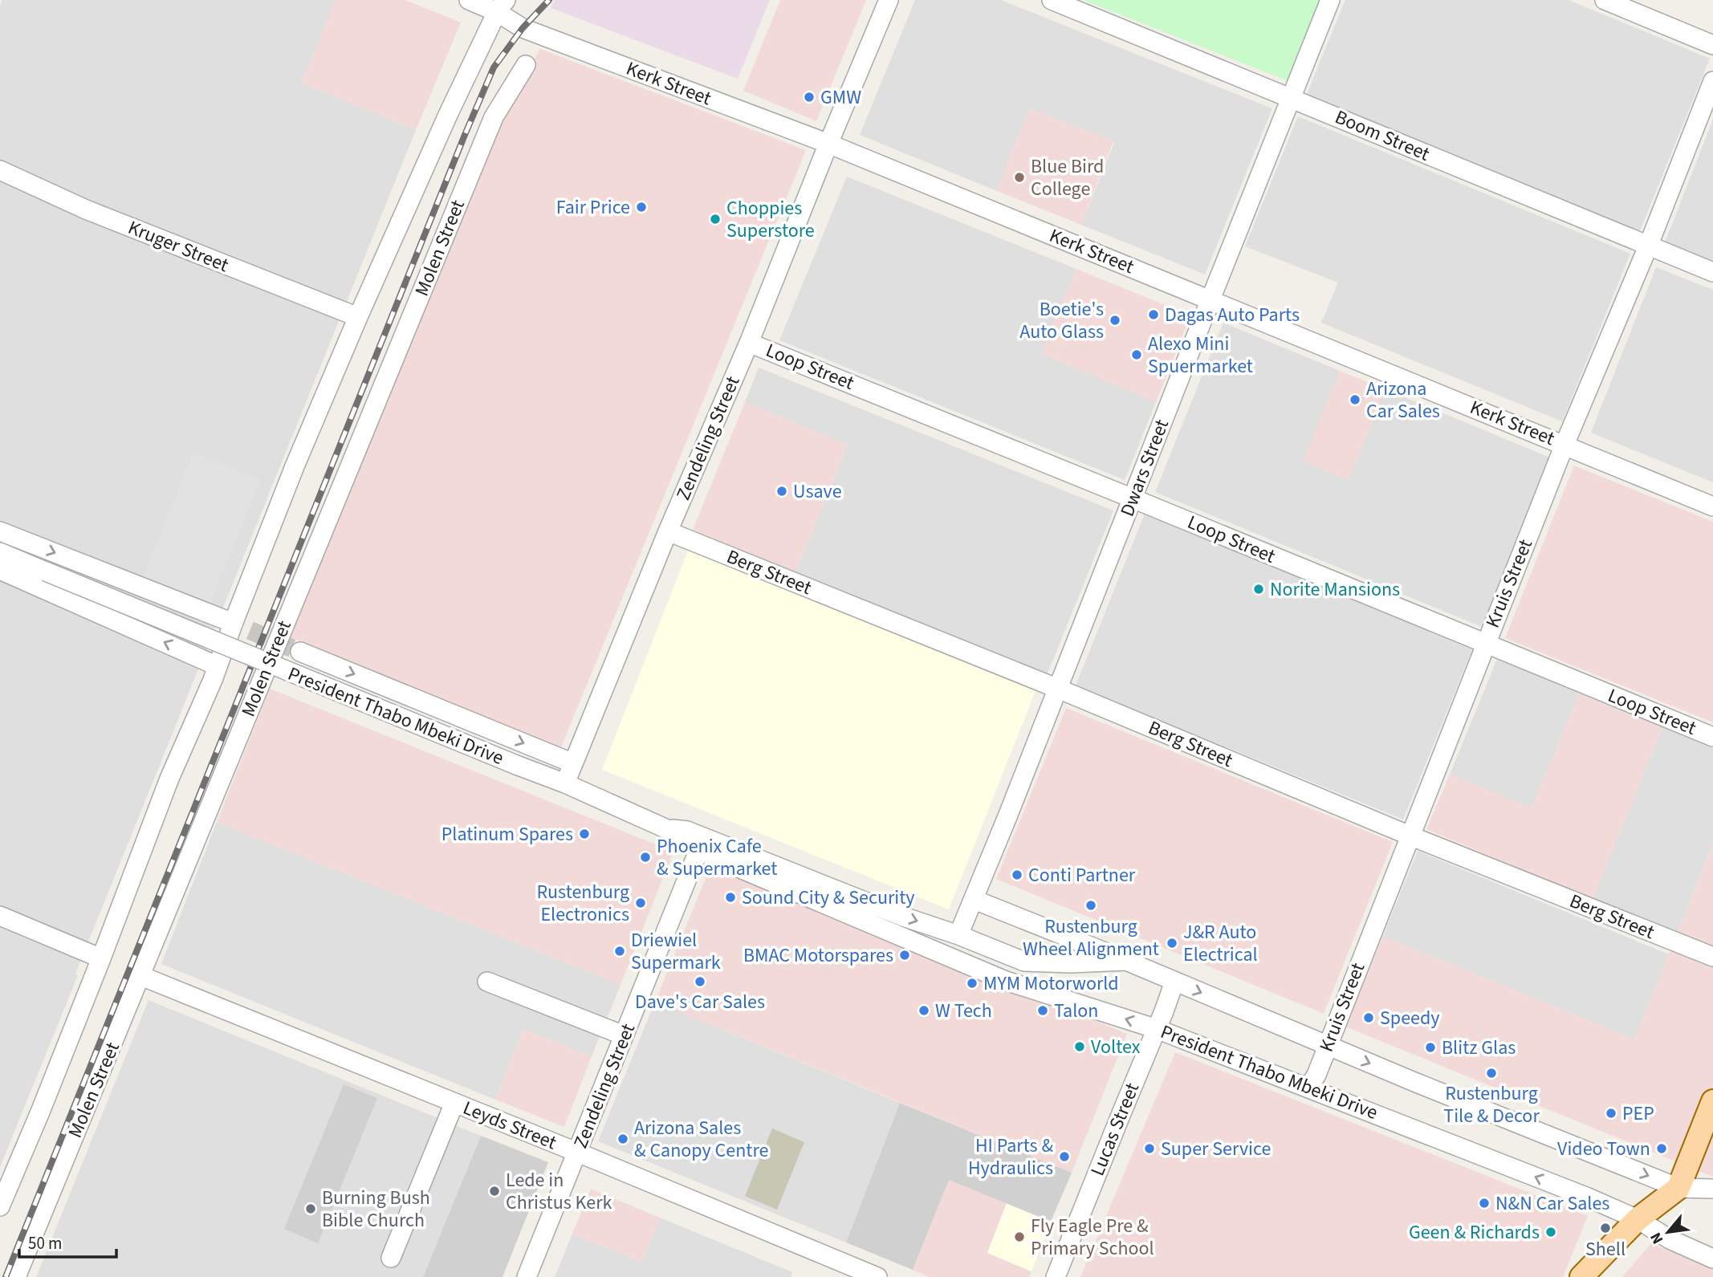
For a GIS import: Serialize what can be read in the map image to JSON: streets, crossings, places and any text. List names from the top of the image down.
{
  "streets": {
    "street": [
      "Kerk Street",
      "Boom Street",
      "Kruger Street",
      "Molen Street",
      "Loop Street",
      "Zendeling Street",
      "Dwars Street",
      "Berg Street",
      "Kruis Street",
      "President Thabo Mbeki Drive",
      "Leyds Street",
      "Lucas Street"
    ]
  },
  "crossings": [
    ["Kerk Street", "Zendeling Street"],
    ["Kerk Street", "Dwars Street"],
    ["Kerk Street", "Kruis Street"],
    ["Boom Street", "Dwars Street"],
    ["Boom Street", "Kruis Street"],
    ["Molen Street", "Leyds Street"],
    ["Loop Street", "Zendeling Street"],
    ["Loop Street", "Dwars Street"],
    ["Loop Street", "Kruis Street"],
    ["Zendeling Street", "Berg Street"],
    ["Zendeling Street", "President Thabo Mbeki Drive"],
    ["Zendeling Street", "Leyds Street"],
    ["Dwars Street", "Berg Street"],
    ["Dwars Street", "President Thabo Mbeki Drive"],
    ["Berg Street", "Kruis Street"],
    ["Kruis Street", "President Thabo Mbeki Drive"],
    ["President Thabo Mbeki Drive", "Lucas Street"]
  ],
  "places": [
    "GMW",
    "Blue Bird College",
    "Fair Price",
    "Choppies Superstore",
    "Dagas Auto Parts",
    "Boetie's Auto Glass",
    "Alexo Mini Spuermarket",
    "Arizona Car Sales",
    "Usave",
    "Norite Mansions",
    "Platinum Spares",
    "Phoenix Cafe & Supermarket",
    "Conti Partner",
    "Sound City & Security",
    "Rustenburg Electronics",
    "Rustenburg Wheel Alignment",
    "J&R Auto Electrical",
    "Driewiel Supermark",
    "BMAC Motorspares",
    "Dave's Car Sales",
    "MYM Motorworld",
    "W Tech",
    "Talon",
    "Speedy",
    "Voltex",
    "Blitz Glas",
    "Rustenburg Tile & Decor",
    "PEP",
    "Arizona Sales & Canopy Centre",
    "Super Service",
    "Video Town",
    "HI Parts & Hydraulics",
    "Lede in Christus Kerk",
    "N&N Car Sales",
    "Burning Bush Bible Church",
    "Shell",
    "Geen & Richards",
    "Fly Eagle Pre & Primary School"
  ],
  "scale_bar": "50 m",
  "north": "bottom left"
}
